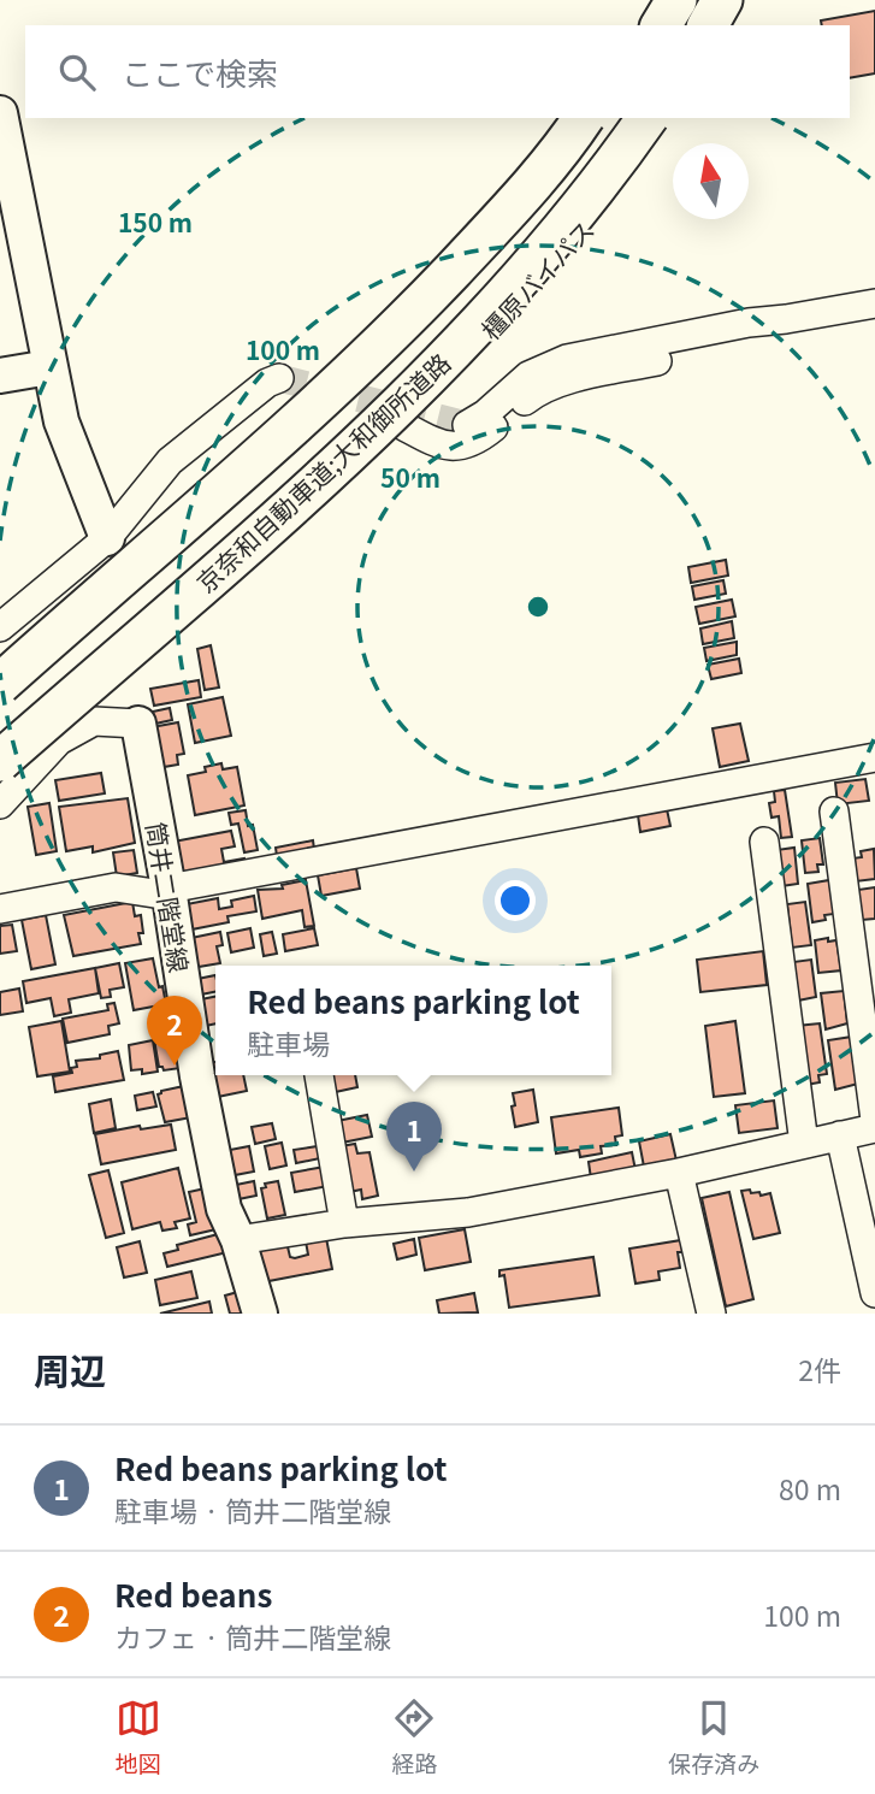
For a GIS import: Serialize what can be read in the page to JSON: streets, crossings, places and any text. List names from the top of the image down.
{
  "streets": {
    "highway": ["橿原バイパス", "京奈和自動車道;大和御所道路"],
    "main road": ["筒井二階堂線"]
  },
  "north": "top",
  "page": {
    "search": "ここで検索",
    "popup": ["Red beans parking lot", "駐車場"],
    "pins": ["2", "1"],
    "heading": ["周辺", "2件"],
    "list": [
      {
        "mark": "1",
        "name": "Red beans parking lot",
        "note": "駐車場 · 筒井二階堂線",
        "value": "80 m"
      },
      {
        "mark": "2",
        "name": "Red beans",
        "note": "カフェ · 筒井二階堂線",
        "value": "100 m"
      }
    ],
    "nav": ["地図", "経路", "保存済み"]
  },
  "rings": ["150 m", "100 m", "50 m"]
}
